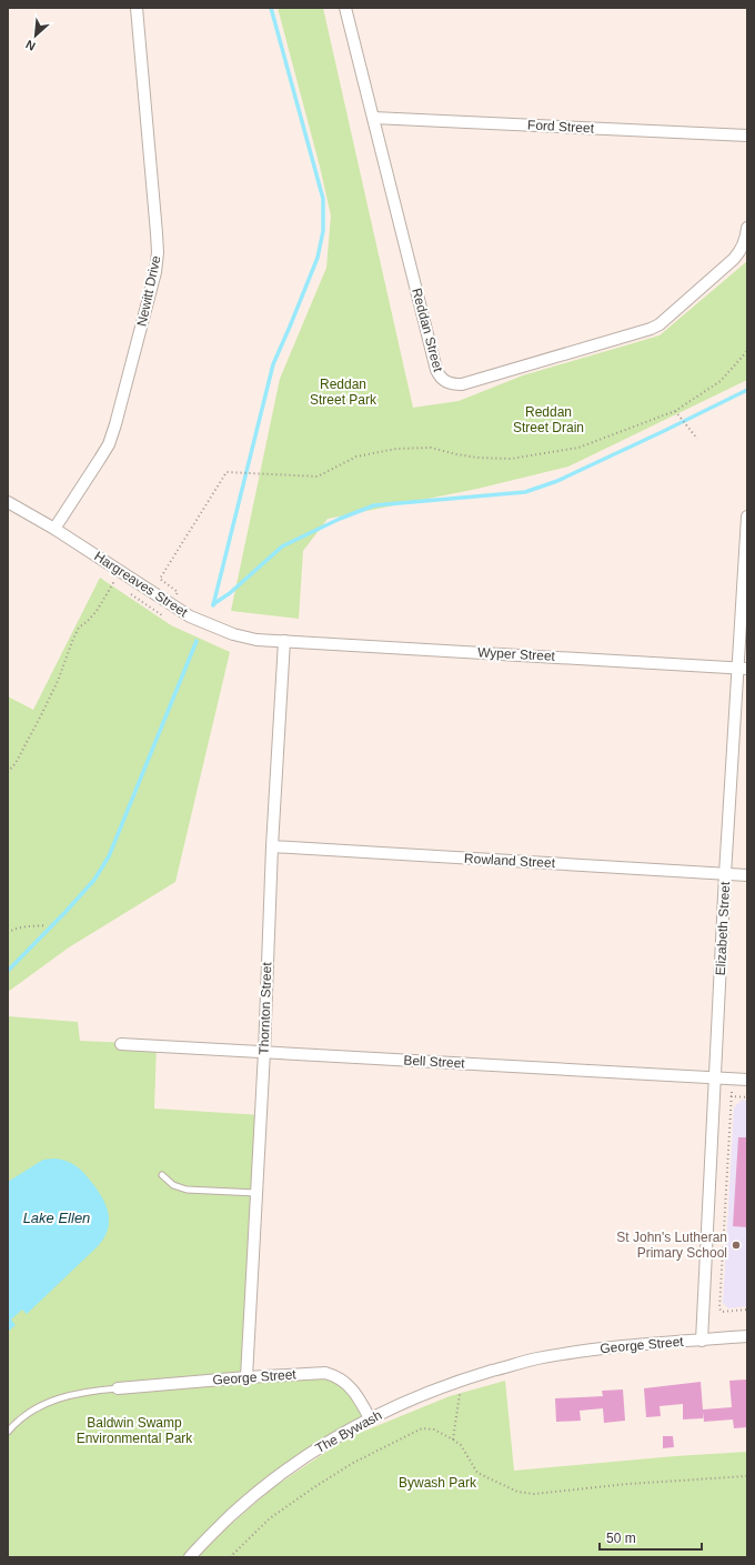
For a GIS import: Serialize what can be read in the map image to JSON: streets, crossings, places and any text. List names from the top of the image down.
{
  "streets": {
    "street": [
      "Ford Street",
      "Newitt Drive",
      "Reddan Street",
      "Hargreaves Street",
      "Wyper Street",
      "Rowland Street",
      "Elizabeth Street",
      "Thornton Street",
      "Bell Street",
      "George Street",
      "The Bywash"
    ]
  },
  "crossings": [
    ["Ford Street", "Reddan Street"],
    ["Newitt Drive", "Hargreaves Street"],
    ["Hargreaves Street", "Wyper Street"],
    ["Hargreaves Street", "Thornton Street"],
    ["Wyper Street", "Elizabeth Street"],
    ["Wyper Street", "Thornton Street"],
    ["Rowland Street", "Elizabeth Street"],
    ["Rowland Street", "Thornton Street"],
    ["Elizabeth Street", "Bell Street"],
    ["Elizabeth Street", "George Street"],
    ["Thornton Street", "Bell Street"],
    ["Thornton Street", "George Street"],
    ["George Street", "The Bywash"]
  ],
  "water": ["Lake Ellen"],
  "parks": [
    "Reddan Street Park",
    "Reddan Street Drain",
    "Baldwin Swamp Environmental Park",
    "Bywash Park"
  ],
  "places": ["St John's Lutheran Primary School"],
  "scale_bar": "50 m",
  "north": "bottom left"
}
